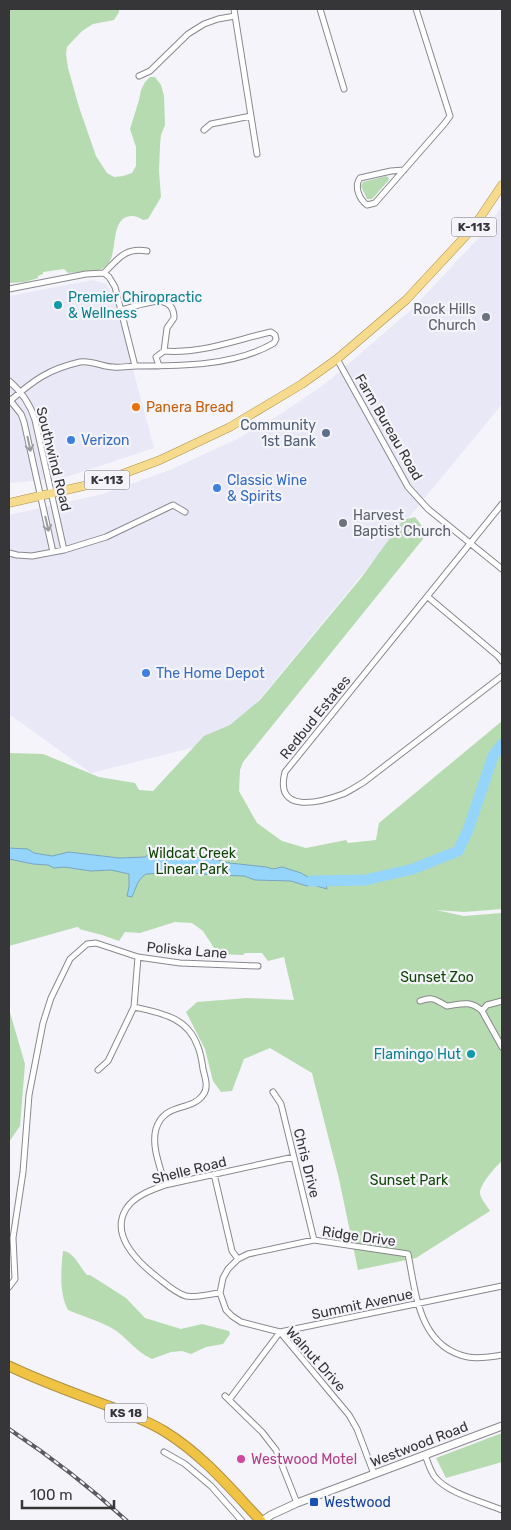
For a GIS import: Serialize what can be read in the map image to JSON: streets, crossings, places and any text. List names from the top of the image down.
{
  "streets": {
    "highway": ["KS 18"],
    "main road": ["K-113"],
    "street": [
      "Farm Bureau Road",
      "Southwind Road",
      "Redbud Estates",
      "Poliska Lane",
      "Chris Drive",
      "Shelle Road",
      "Ridge Drive",
      "Summit Avenue",
      "Walnut Drive",
      "Westwood Road"
    ]
  },
  "crossings": [
    ["K-113", "Farm Bureau Road"],
    ["K-113", "Southwind Road"],
    ["Farm Bureau Road", "Redbud Estates"],
    ["Chris Drive", "Shelle Road"],
    ["Chris Drive", "Ridge Drive"],
    ["Shelle Road", "Ridge Drive"],
    ["Shelle Road", "Walnut Drive"],
    ["Ridge Drive", "Summit Avenue"],
    ["Ridge Drive", "Walnut Drive"],
    ["Summit Avenue", "Walnut Drive"],
    ["Walnut Drive", "Westwood Road"],
    ["KS 18", "Westwood Road"]
  ],
  "parks": ["Wildcat Creek Linear Park", "Sunset Zoo", "Sunset Park"],
  "places": {
    "other": [
      "Premier Chiropractic & Wellness",
      "Rock Hills Church",
      "Panera Bread",
      "Community 1st Bank",
      "Verizon",
      "Classic Wine & Spirits",
      "Harvest Baptist Church",
      "The Home Depot",
      "Flamingo Hut",
      "Westwood Motel"
    ],
    "transit": ["Westwood"]
  },
  "scale_bar": "100 m"
}
